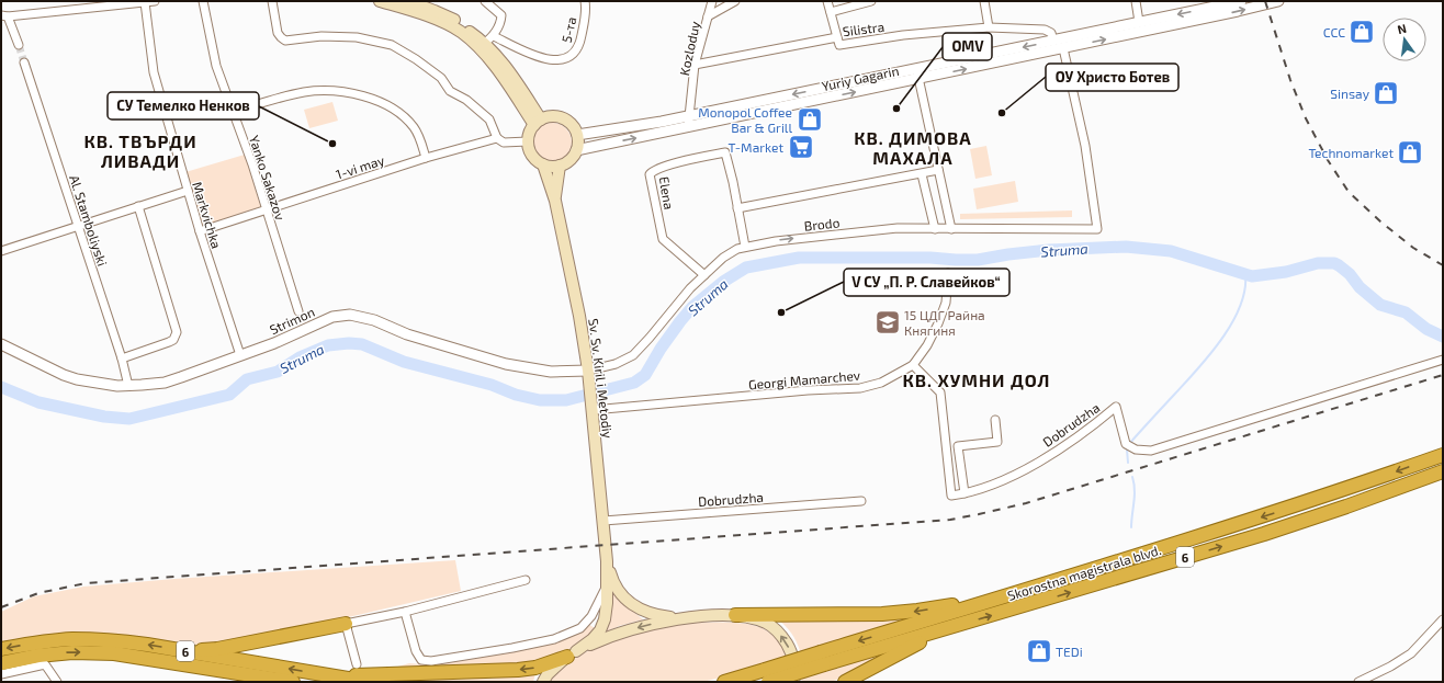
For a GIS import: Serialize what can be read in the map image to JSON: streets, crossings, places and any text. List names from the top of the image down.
{
  "streets": {
    "highway": ["6", "Skorostna magistrala blvd."],
    "main road": ["Sv. Sv. Kiril i Metodiy"],
    "street": [
      "Silistra",
      "5-та",
      "Kozloduy",
      "Yuriy Gagarin",
      "1-vi may",
      "Yanko Sakazov",
      "Elena",
      "Markvichka",
      "Al. Stamboliyski",
      "Brodo",
      "Strimon",
      "Georgi Mamarchev",
      "Dobrudzha"
    ]
  },
  "crossings": [
    ["Silistra", "Kozloduy"],
    ["Kozloduy", "Yuriy Gagarin"],
    ["Yuriy Gagarin", "1-vi may"],
    ["Yuriy Gagarin", "Brodo"],
    ["Yuriy Gagarin", "Sv. Sv. Kiril i Metodiy"],
    ["1-vi may", "Yanko Sakazov"],
    ["1-vi may", "Markvichka"],
    ["1-vi may", "Sv. Sv. Kiril i Metodiy"],
    ["Elena", "Brodo"],
    ["Markvichka", "Strimon"],
    ["Al. Stamboliyski", "Strimon"],
    ["Brodo", "Strimon"],
    ["Brodo", "Sv. Sv. Kiril i Metodiy"],
    ["Strimon", "Sv. Sv. Kiril i Metodiy"],
    ["Sv. Sv. Kiril i Metodiy", "Georgi Mamarchev"],
    ["Sv. Sv. Kiril i Metodiy", "Dobrudzha"]
  ],
  "districts": ["КВ. ДИМОВА МАХАЛА", "КВ. ТВЪРДИ ЛИВАДИ", "КВ. ХУМНИ ДОЛ"],
  "water": ["Struma"],
  "places": {
    "shop": [
      "CCC",
      "Sinsay",
      "Monopol Coffee Bar & Grill",
      "Technomarket",
      "TEDi"
    ],
    "other": [
      "OMV",
      "ОУ Христо Ботев",
      "СУ Темелко Ненков",
      "V СУ „П. Р. Славейков“"
    ],
    "supermarket": ["T-Market"],
    "school or university": ["15 ЦДГ Райна Княгиня"]
  },
  "north": "top"
}
